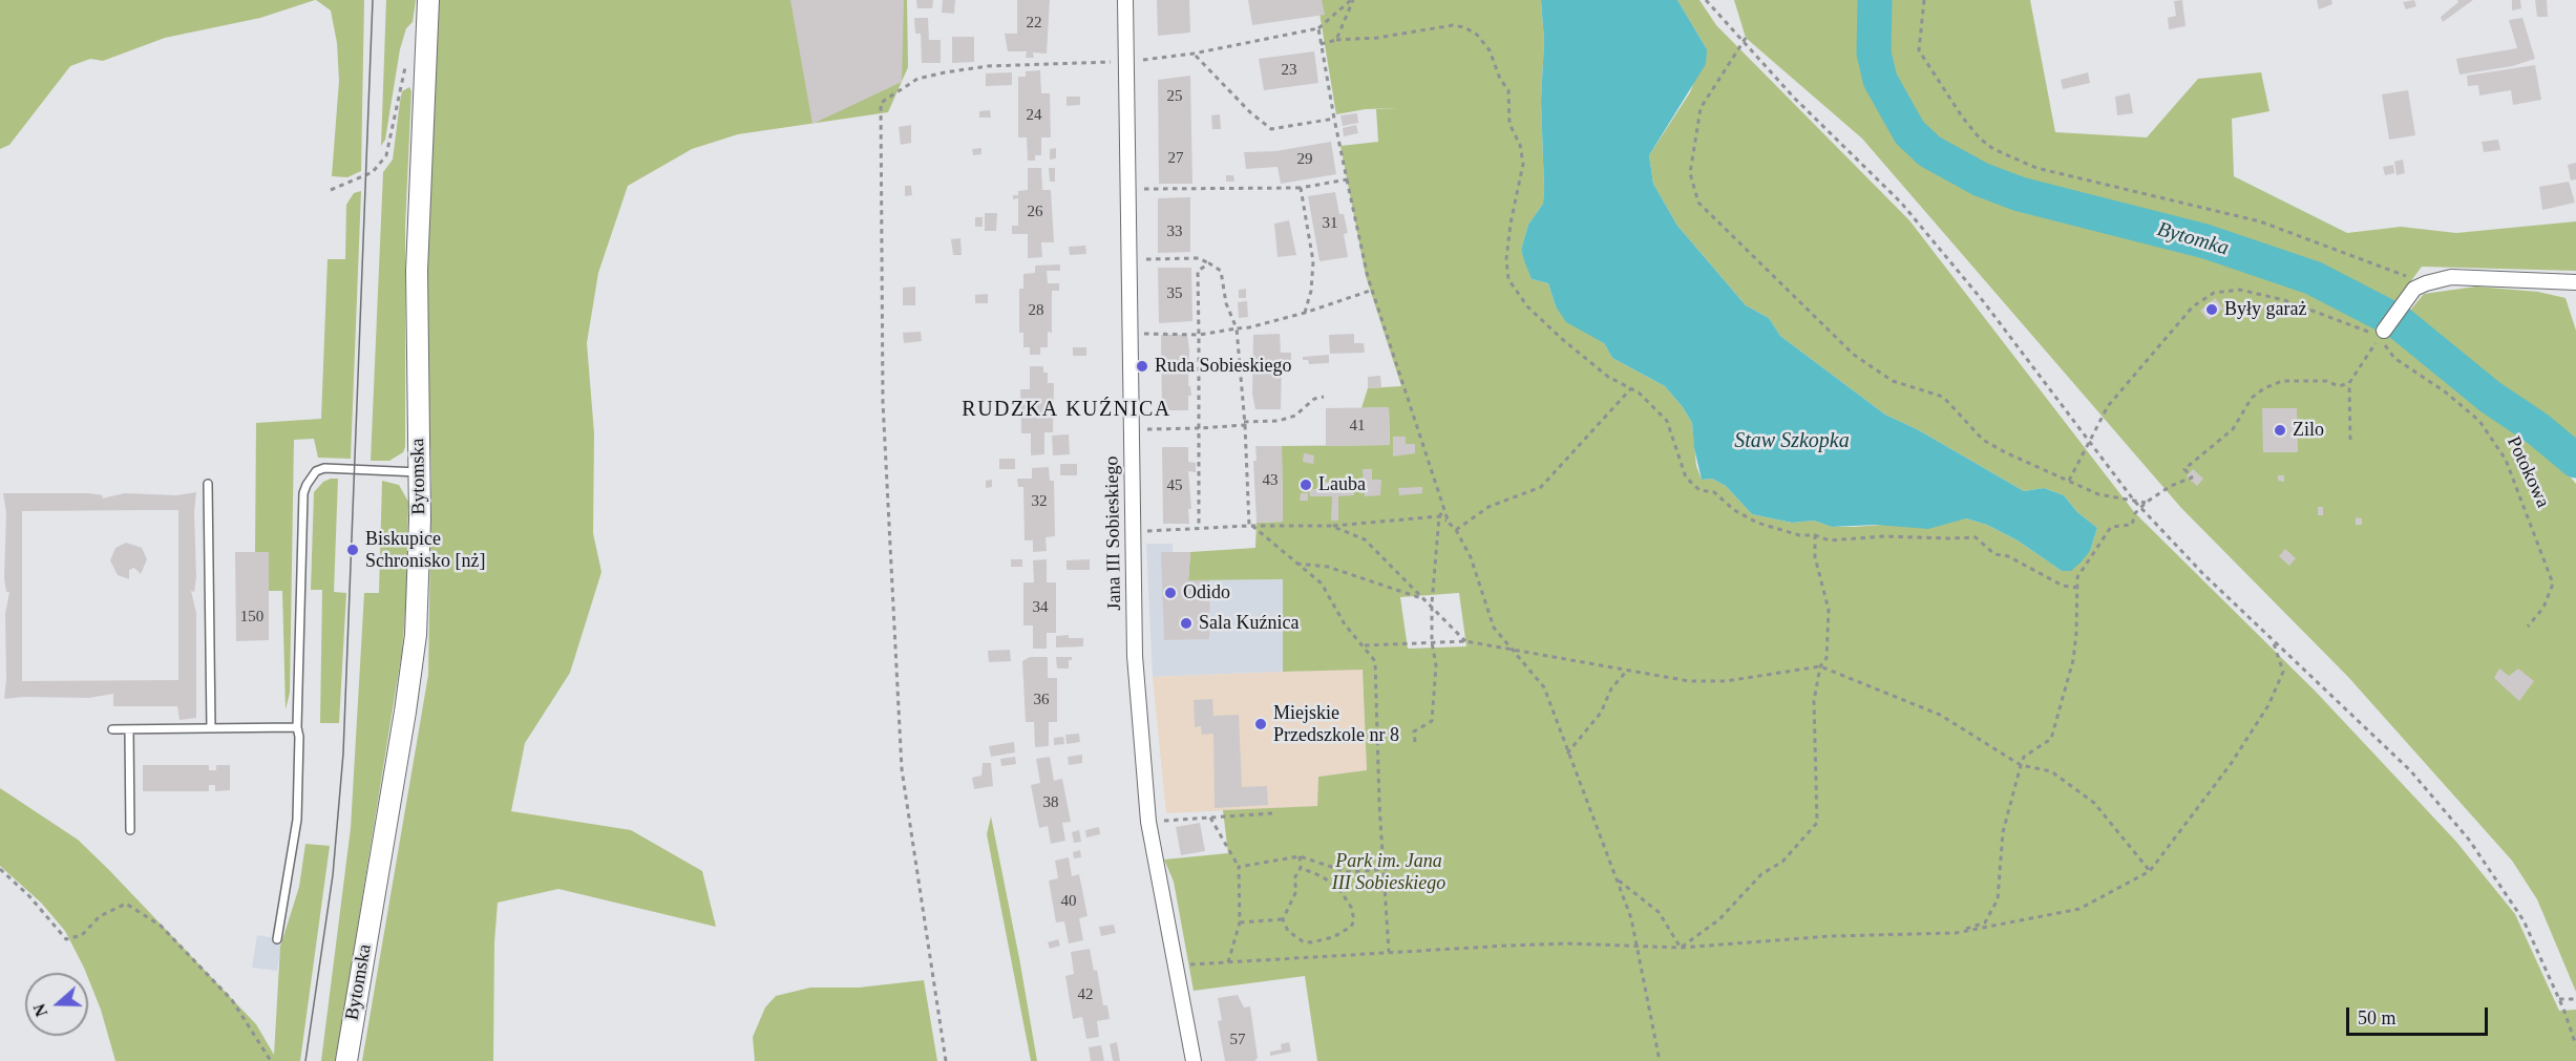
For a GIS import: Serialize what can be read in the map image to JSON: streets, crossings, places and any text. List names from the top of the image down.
{
  "streets": {
    "street": ["Bytomska", "Jana III Sobieskiego"],
    "path": ["Potokowa"]
  },
  "districts": ["RUDZKA KUŹNICA"],
  "water": ["Bytomka", "Staw Szkopka"],
  "parks": ["Park im. Jana III Sobieskiego"],
  "places": [
    "Były garaż",
    "Ruda Sobieskiego",
    "Zilo",
    "Lauba",
    "Biskupice Schronisko [nż]",
    "Odido",
    "Sala Kuźnica",
    "Miejskie Przedszkole nr 8"
  ],
  "house_numbers": [
    "22",
    "23",
    "25",
    "24",
    "27",
    "29",
    "26",
    "31",
    "33",
    "35",
    "28",
    "41",
    "43",
    "45",
    "32",
    "34",
    "150",
    "36",
    "38",
    "40",
    "42",
    "57"
  ],
  "scale_bar": "50 m",
  "north": "left"
}
